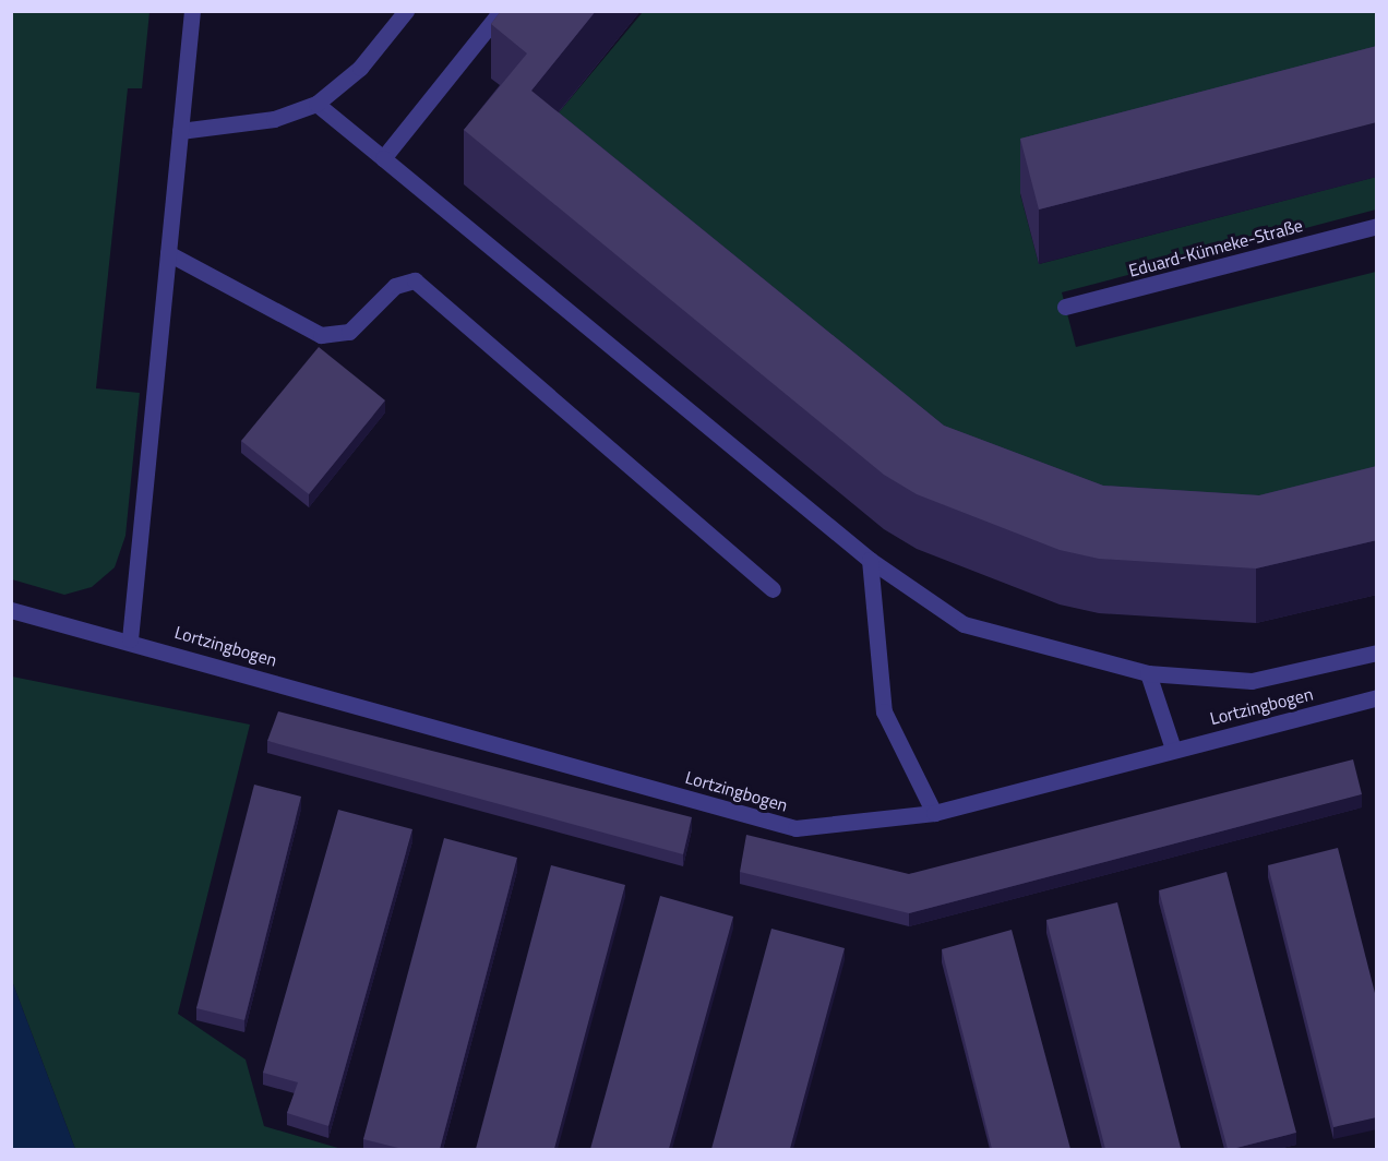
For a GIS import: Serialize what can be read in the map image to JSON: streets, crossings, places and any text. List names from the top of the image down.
{
  "streets": {
    "street": ["Eduard-Künneke-Straße", "Lortzingbogen"]
  }
}
